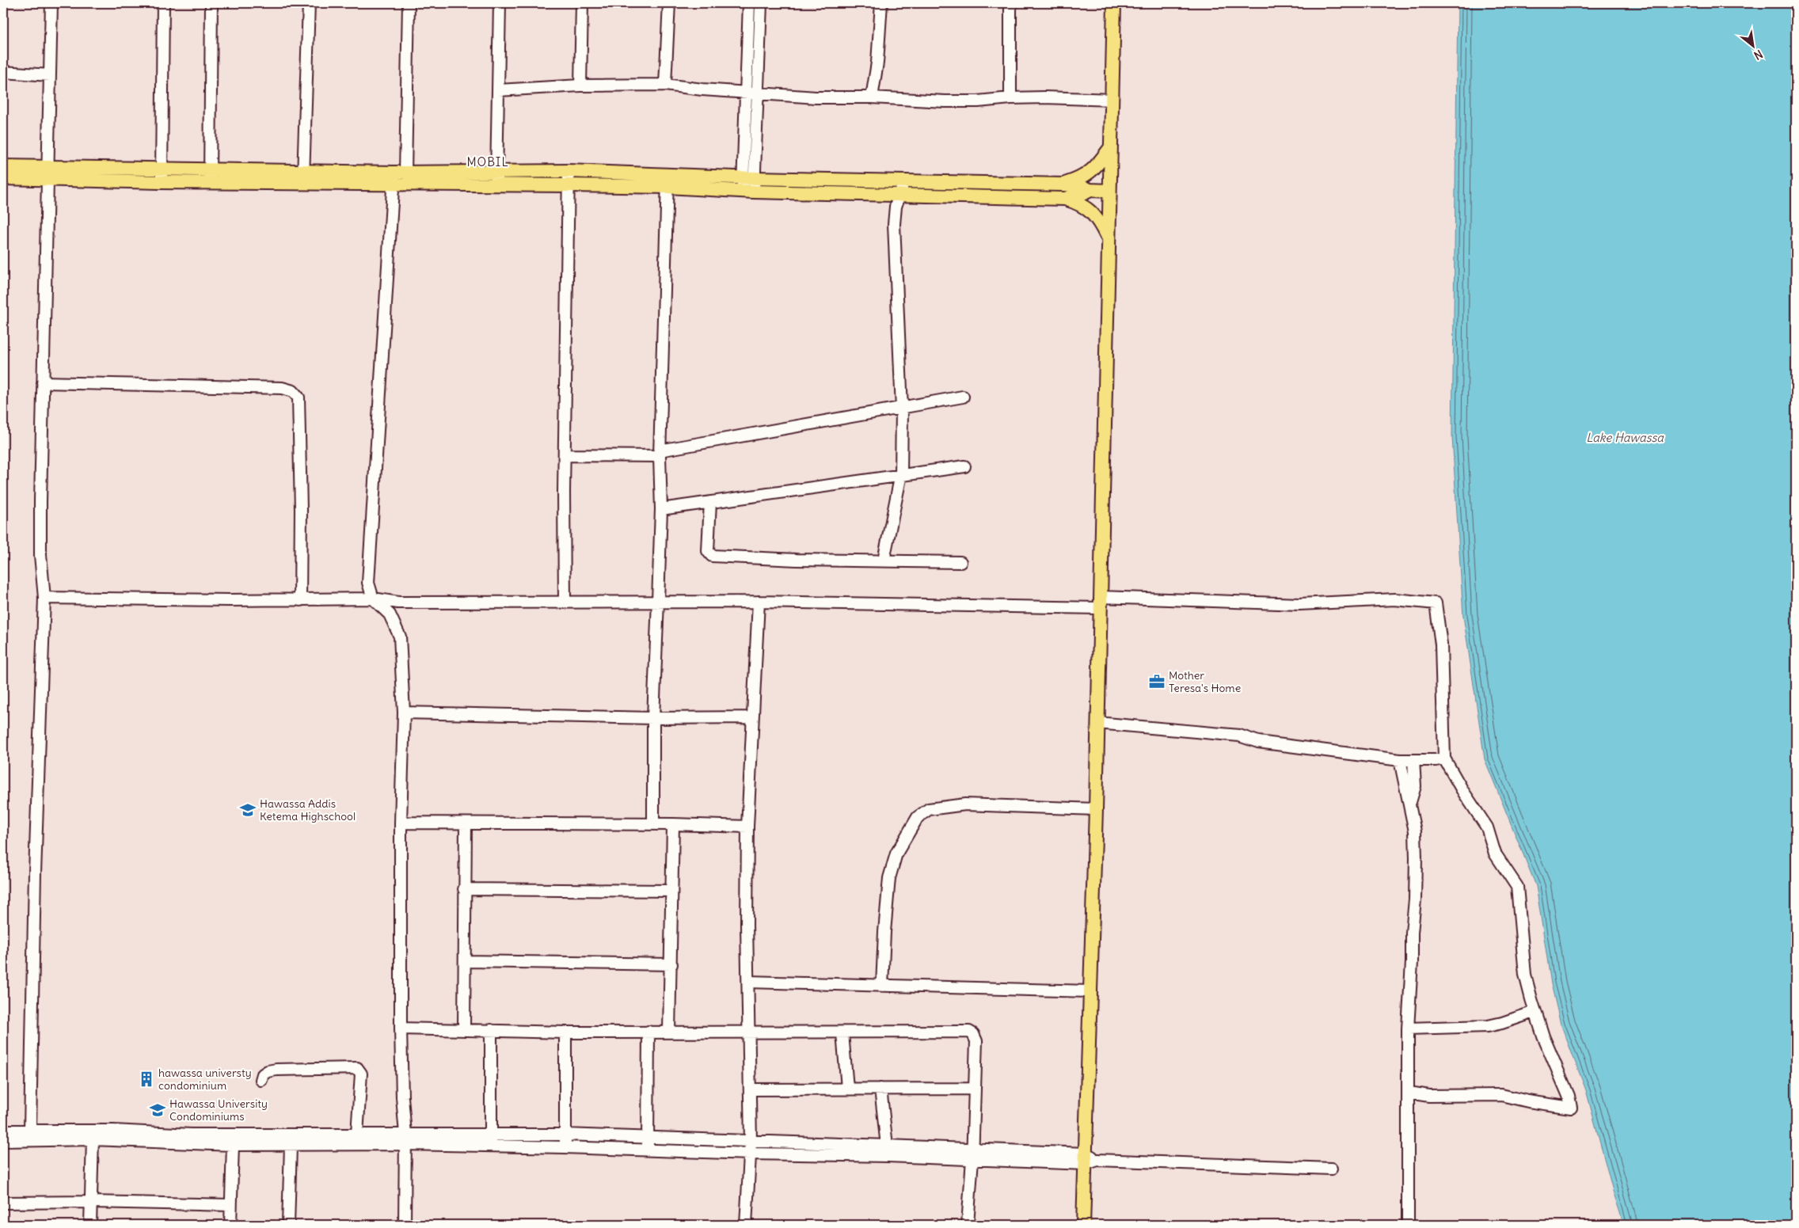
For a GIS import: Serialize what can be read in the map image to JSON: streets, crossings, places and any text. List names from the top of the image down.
{
  "districts": ["MOBIL"],
  "water": ["Lake Hawassa"],
  "places": {
    "office": ["Mother Teresa's Home"],
    "school or university": ["Hawassa Addis Ketema Highschool", "Hawassa University Condominiums"],
    "building": ["hawassa universty condominium"]
  },
  "north": "bottom right"
}
